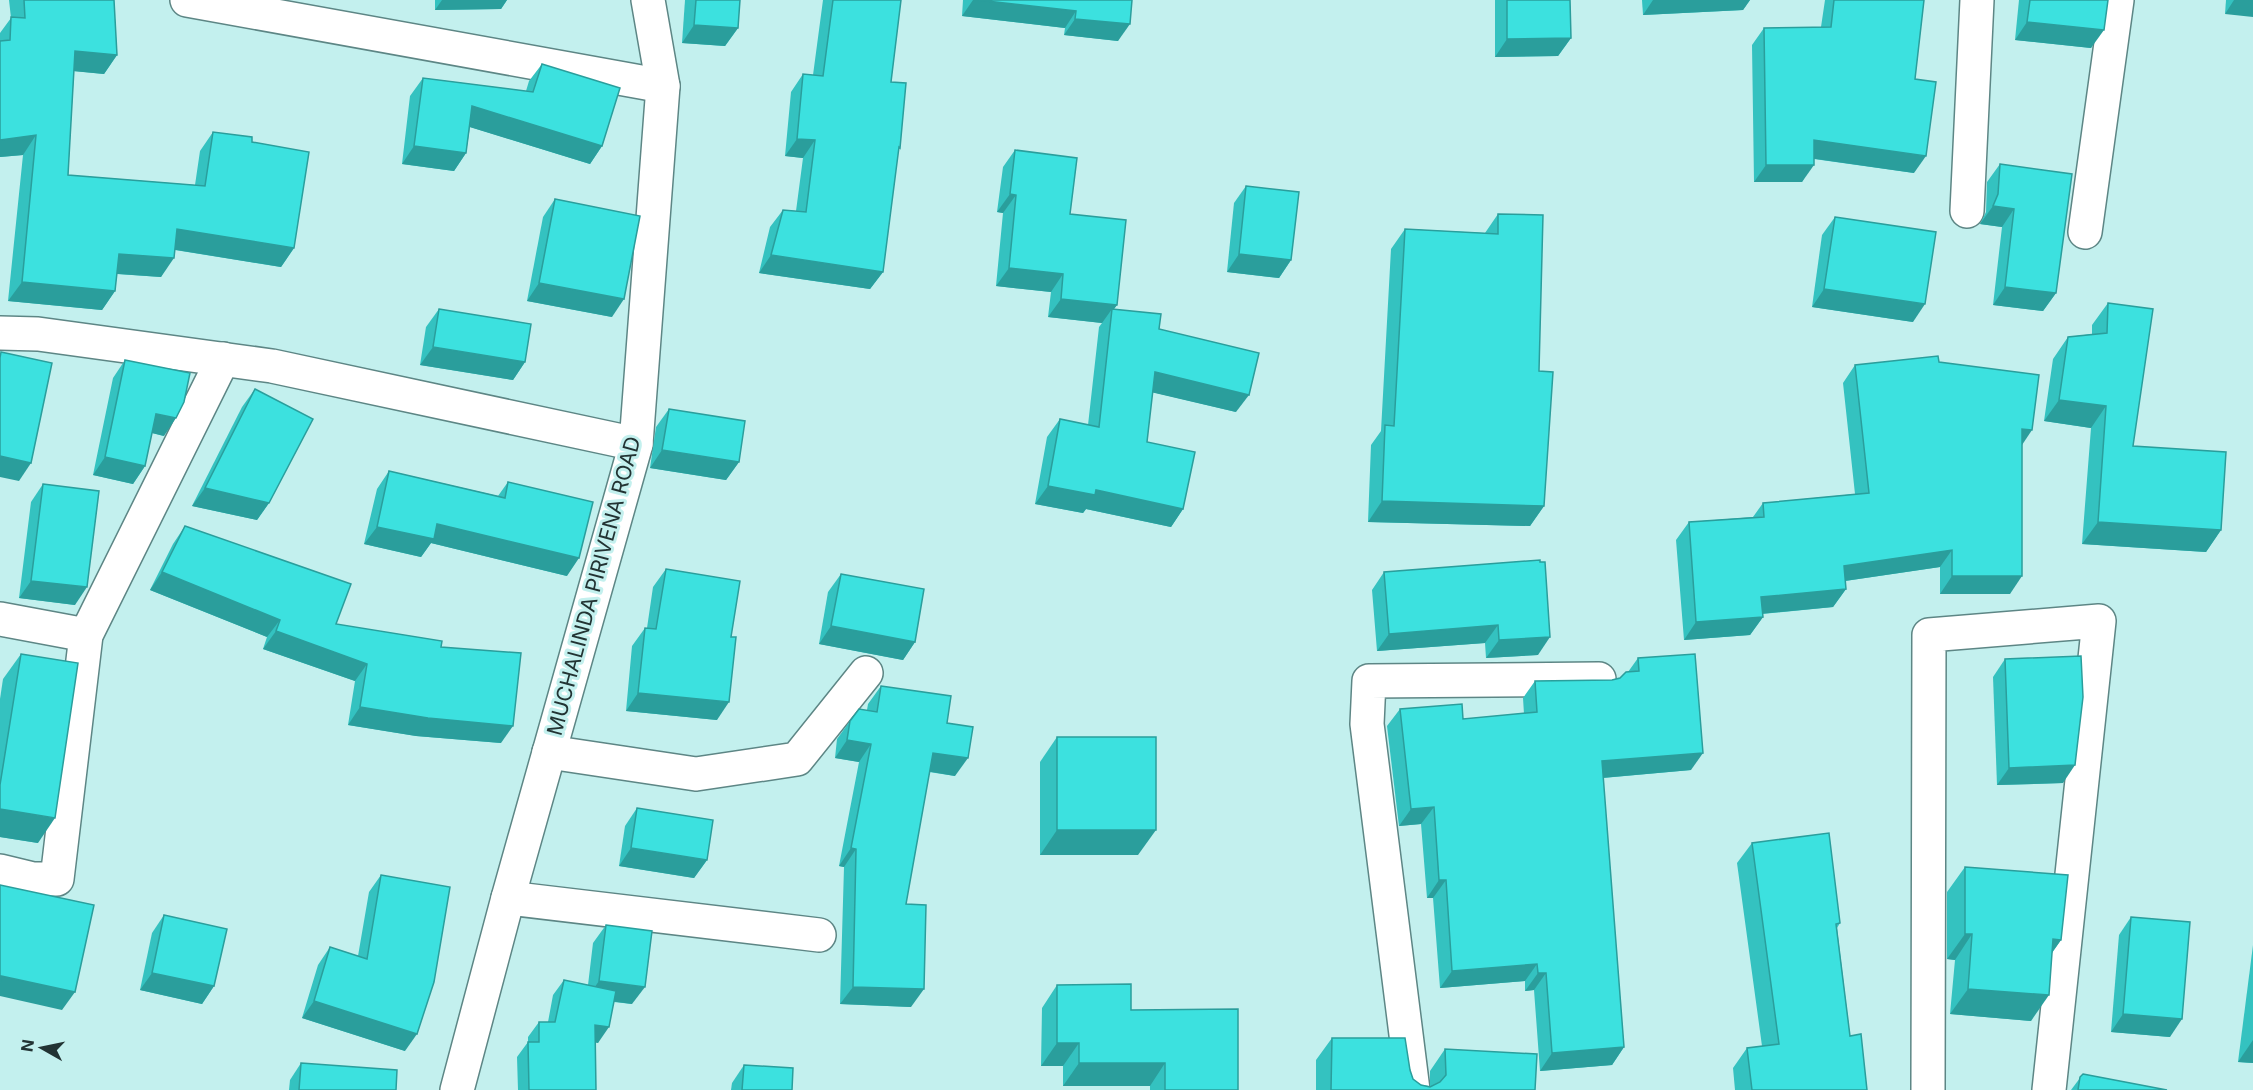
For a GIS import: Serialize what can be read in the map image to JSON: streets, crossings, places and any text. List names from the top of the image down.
{
  "streets": {
    "street": ["MUCHALINDA PIRIVENA ROAD"]
  },
  "north": "left"
}
